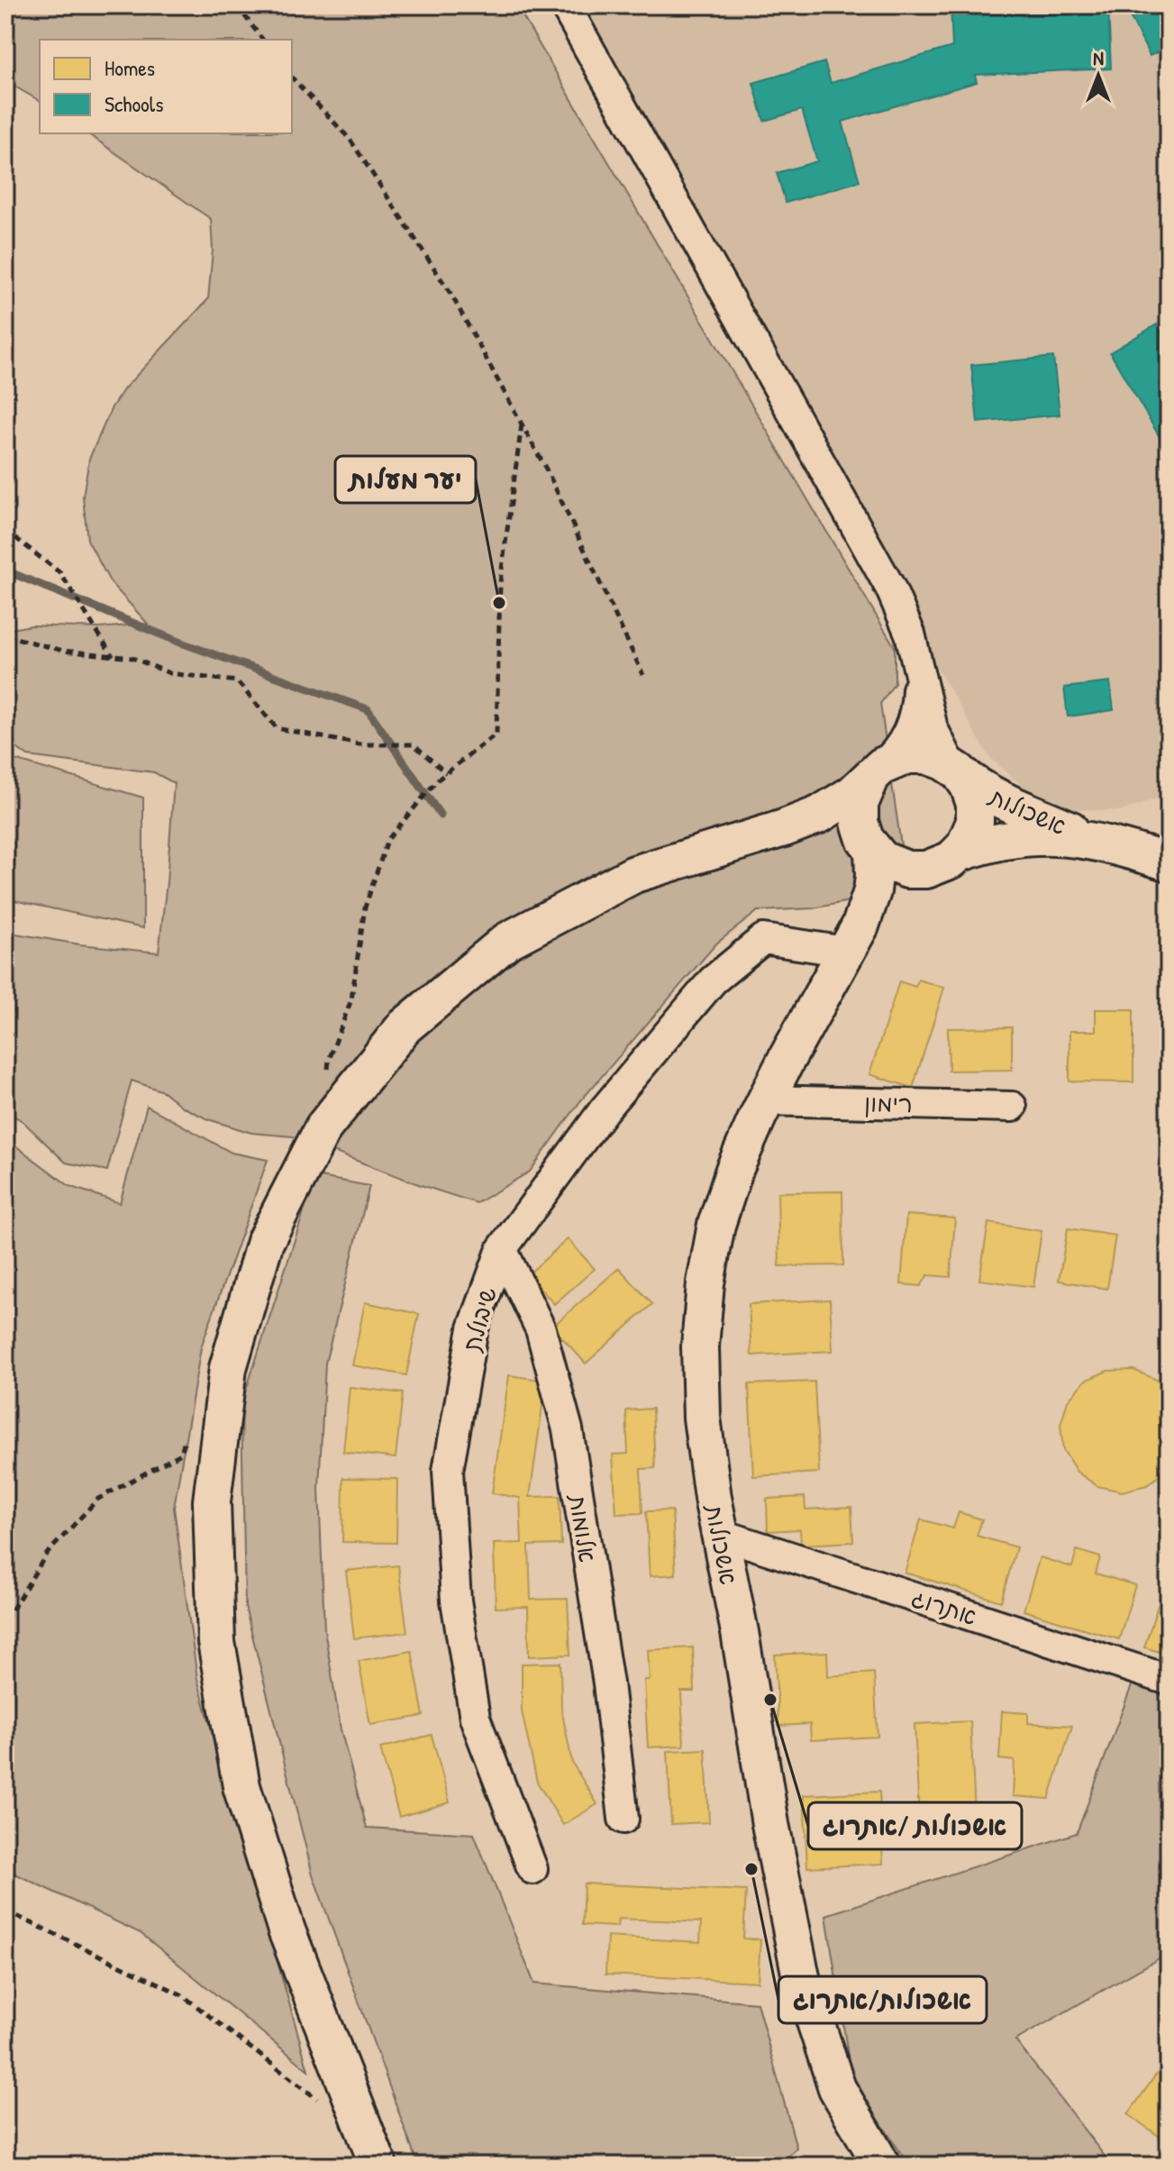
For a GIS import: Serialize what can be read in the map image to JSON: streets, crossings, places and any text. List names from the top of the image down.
{
  "streets": {
    "street": [
      "אשכולות",
      "רימון",
      "שיבולת",
      "אלומות",
      "אתרוג"
    ]
  },
  "crossings": [
    ["אשכולות", "רימון"],
    ["אשכולות", "שיבולת"],
    ["אשכולות", "אתרוג"],
    ["שיבולת", "אלומות"]
  ],
  "places": ["יער מעלות", "אשכולות /אתרוג", "אשכולות/אתרוג"],
  "legend": ["Homes", "Schools"],
  "north": "top"
}
